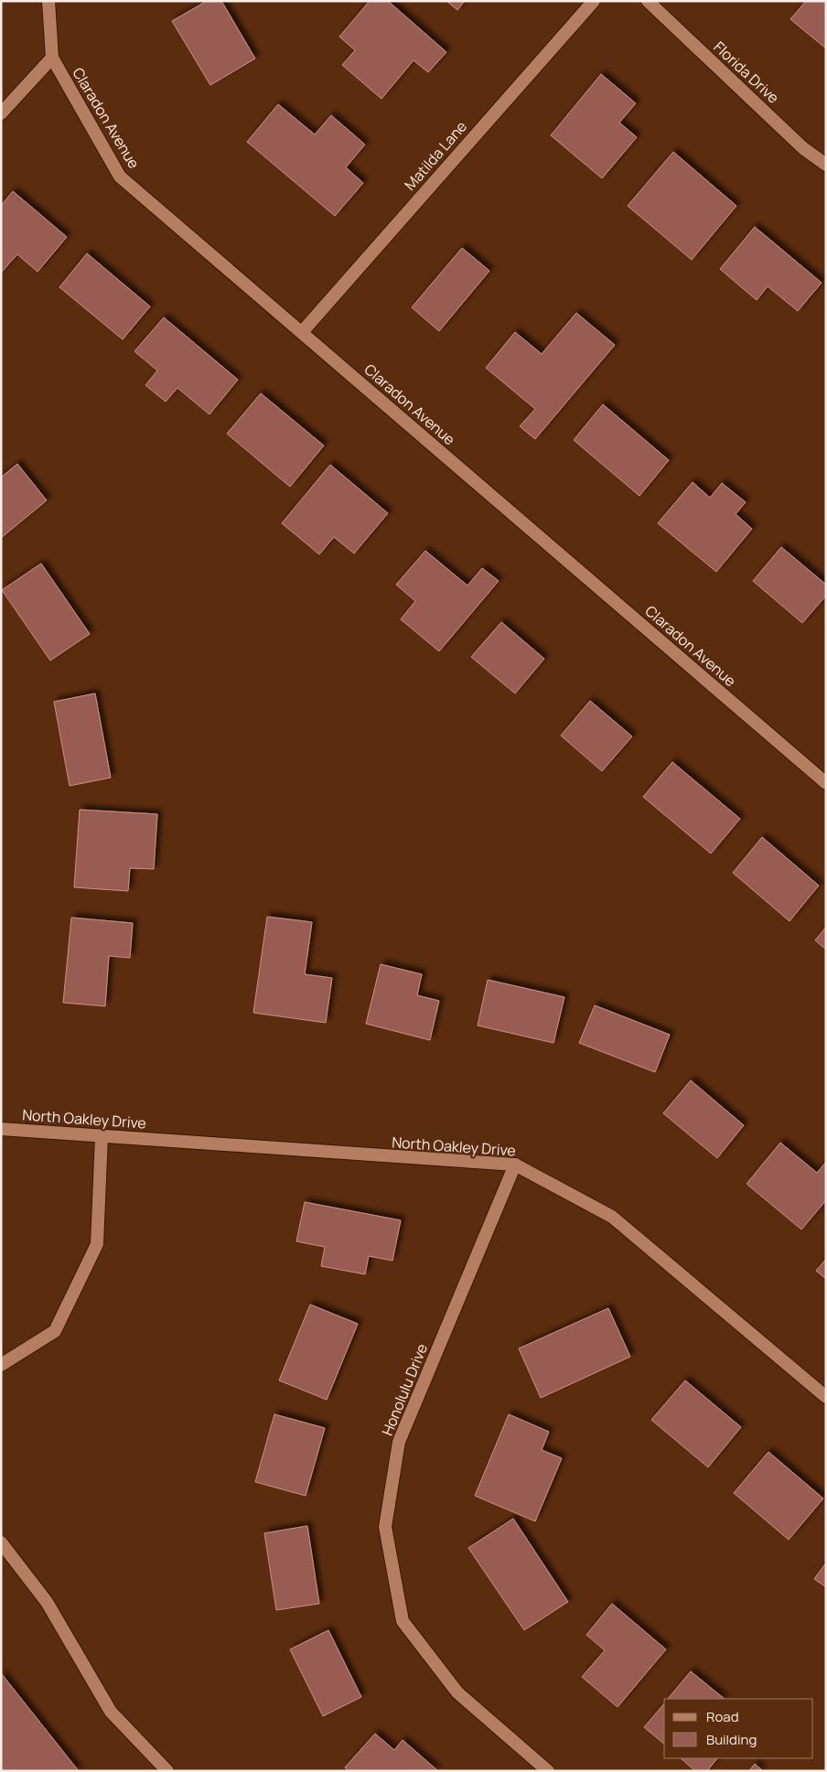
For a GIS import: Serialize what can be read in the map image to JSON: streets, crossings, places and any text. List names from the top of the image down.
{
  "streets": {
    "street": [
      "Florida Drive",
      "Claradon Avenue",
      "Matilda Lane",
      "North Oakley Drive",
      "Honolulu Drive"
    ]
  },
  "crossings": [
    ["Claradon Avenue", "Matilda Lane"],
    ["North Oakley Drive", "Honolulu Drive"]
  ],
  "legend": ["Road", "Building"]
}
